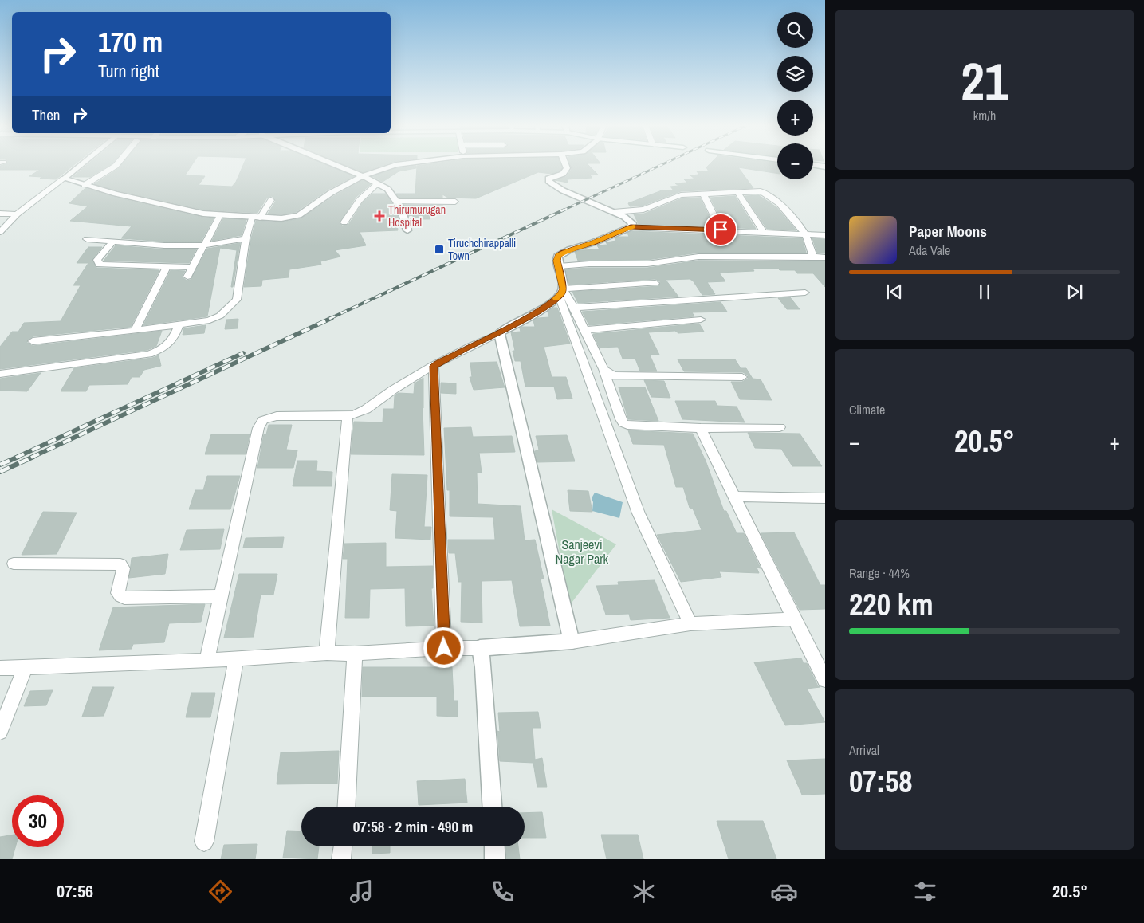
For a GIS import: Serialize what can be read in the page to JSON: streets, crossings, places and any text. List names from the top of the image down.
{
  "parks": ["Sanjeevi Nagar Park"],
  "places": {
    "health": ["Thirumurugan Hospital"],
    "transit": ["Tiruchchirappalli Town"]
  },
  "page": {
    "tile": [
      ["21", "km/h"],
      "Climate",
      ["Range · 44%", "220 km"],
      ["Arrival", "07:58"]
    ],
    "map_buttons": ["+", "−"],
    "turn": ["170 m", "Turn right"],
    "then": "Then",
    "song": ["Paper Moons", "Ada Vale"],
    "heat": ["−", "20.5°", "+"],
    "limit": "30",
    "trip": "07:58 · 2 min · 490 m",
    "tabs": ["07:56", "20.5°"]
  }
}
